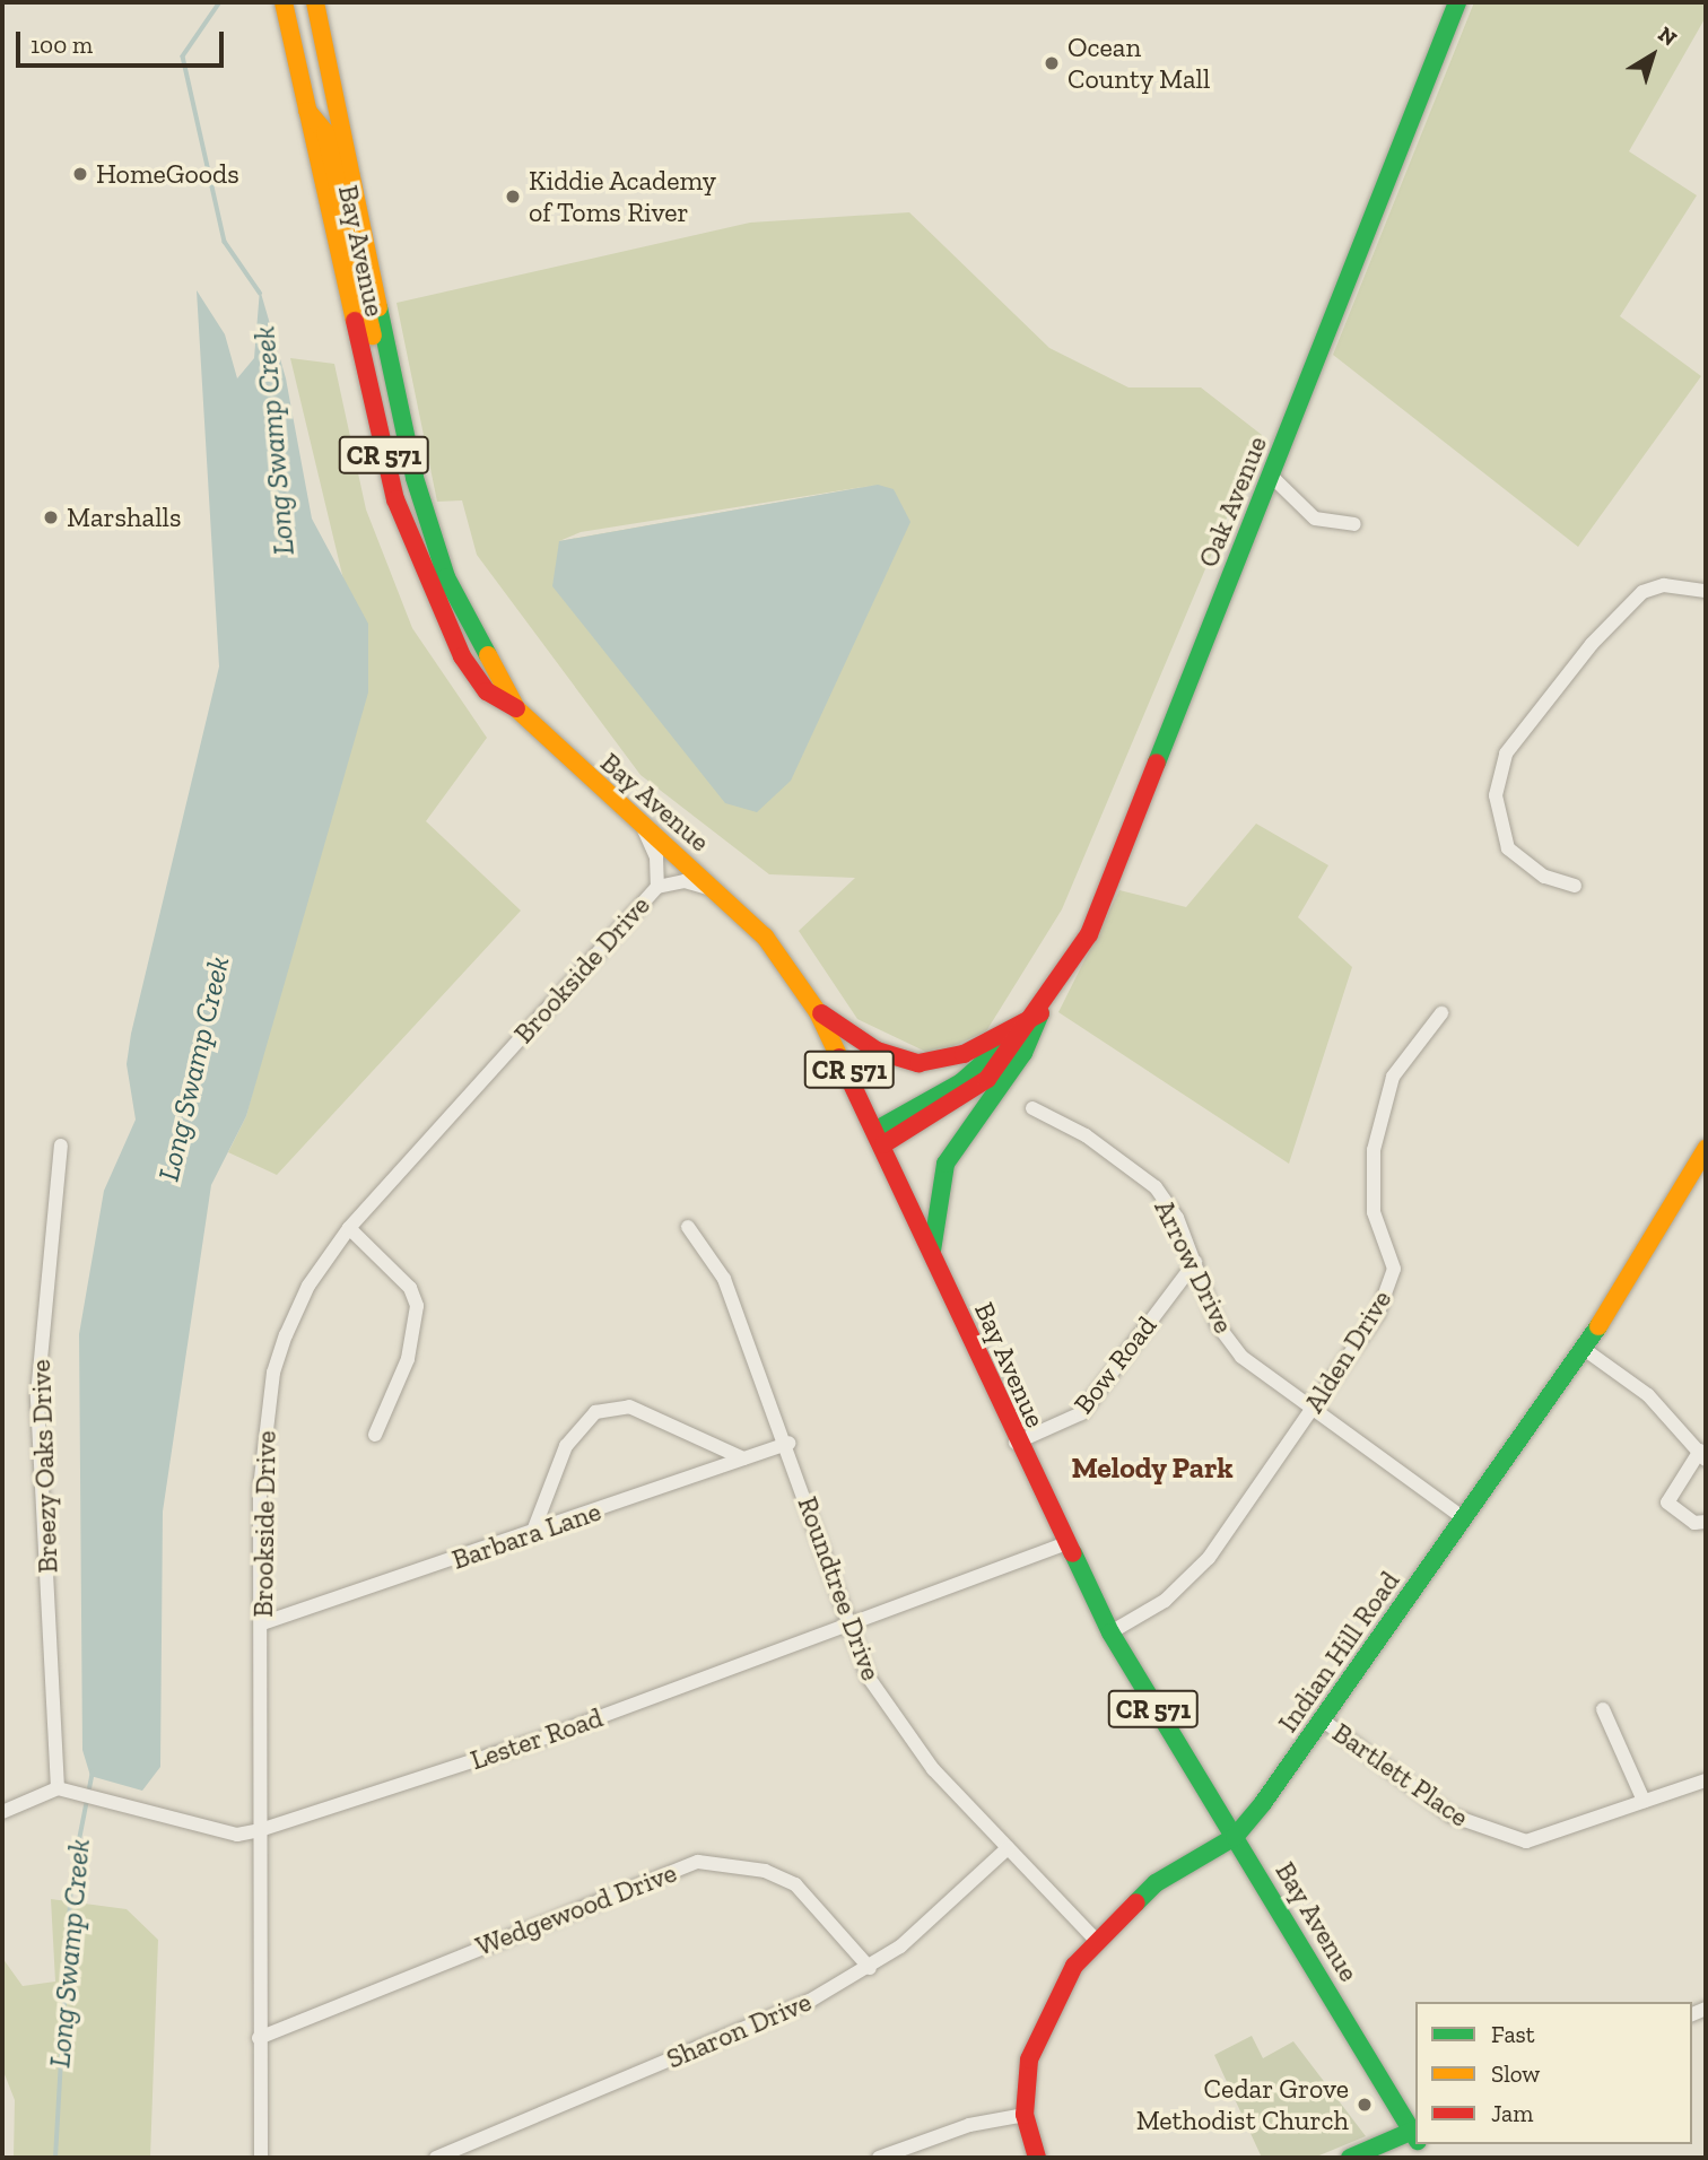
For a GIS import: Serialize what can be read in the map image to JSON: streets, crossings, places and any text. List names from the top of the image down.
{
  "streets": {
    "main road": [
      "Bay Avenue",
      "CR 571",
      "Oak Avenue",
      "Indian Hill Road"
    ],
    "street": [
      "Brookside Drive",
      "Arrow Drive",
      "Alden Drive",
      "Bow Road",
      "Breezy Oaks Drive",
      "Barbara Lane",
      "Roundtree Drive",
      "Lester Road",
      "Bartlett Place",
      "Wedgewood Drive",
      "Sharon Drive"
    ]
  },
  "crossings": [
    ["Bay Avenue", "Oak Avenue"],
    ["Bay Avenue", "Brookside Drive"],
    ["Bay Avenue", "Alden Drive"],
    ["Bay Avenue", "Bow Road"],
    ["Bay Avenue", "Indian Hill Road"],
    ["Bay Avenue", "Lester Road"],
    ["Brookside Drive", "Barbara Lane"],
    ["Brookside Drive", "Lester Road"],
    ["Brookside Drive", "Wedgewood Drive"],
    ["Arrow Drive", "Alden Drive"],
    ["Arrow Drive", "Bow Road"],
    ["Arrow Drive", "Indian Hill Road"],
    ["Breezy Oaks Drive", "Lester Road"],
    ["Barbara Lane", "Roundtree Drive"],
    ["Roundtree Drive", "Indian Hill Road"],
    ["Roundtree Drive", "Lester Road"],
    ["Roundtree Drive", "Sharon Drive"],
    ["Indian Hill Road", "Bartlett Place"],
    ["Wedgewood Drive", "Sharon Drive"]
  ],
  "districts": ["Melody Park"],
  "water": ["Long Swamp Creek"],
  "places": [
    "Ocean County Mall",
    "HomeGoods",
    "Kiddie Academy of Toms River",
    "Marshalls",
    "Cedar Grove Methodist Church"
  ],
  "legend": ["Fast", "Slow", "Jam"],
  "scale_bar": "100 m",
  "north": "top right"
}
